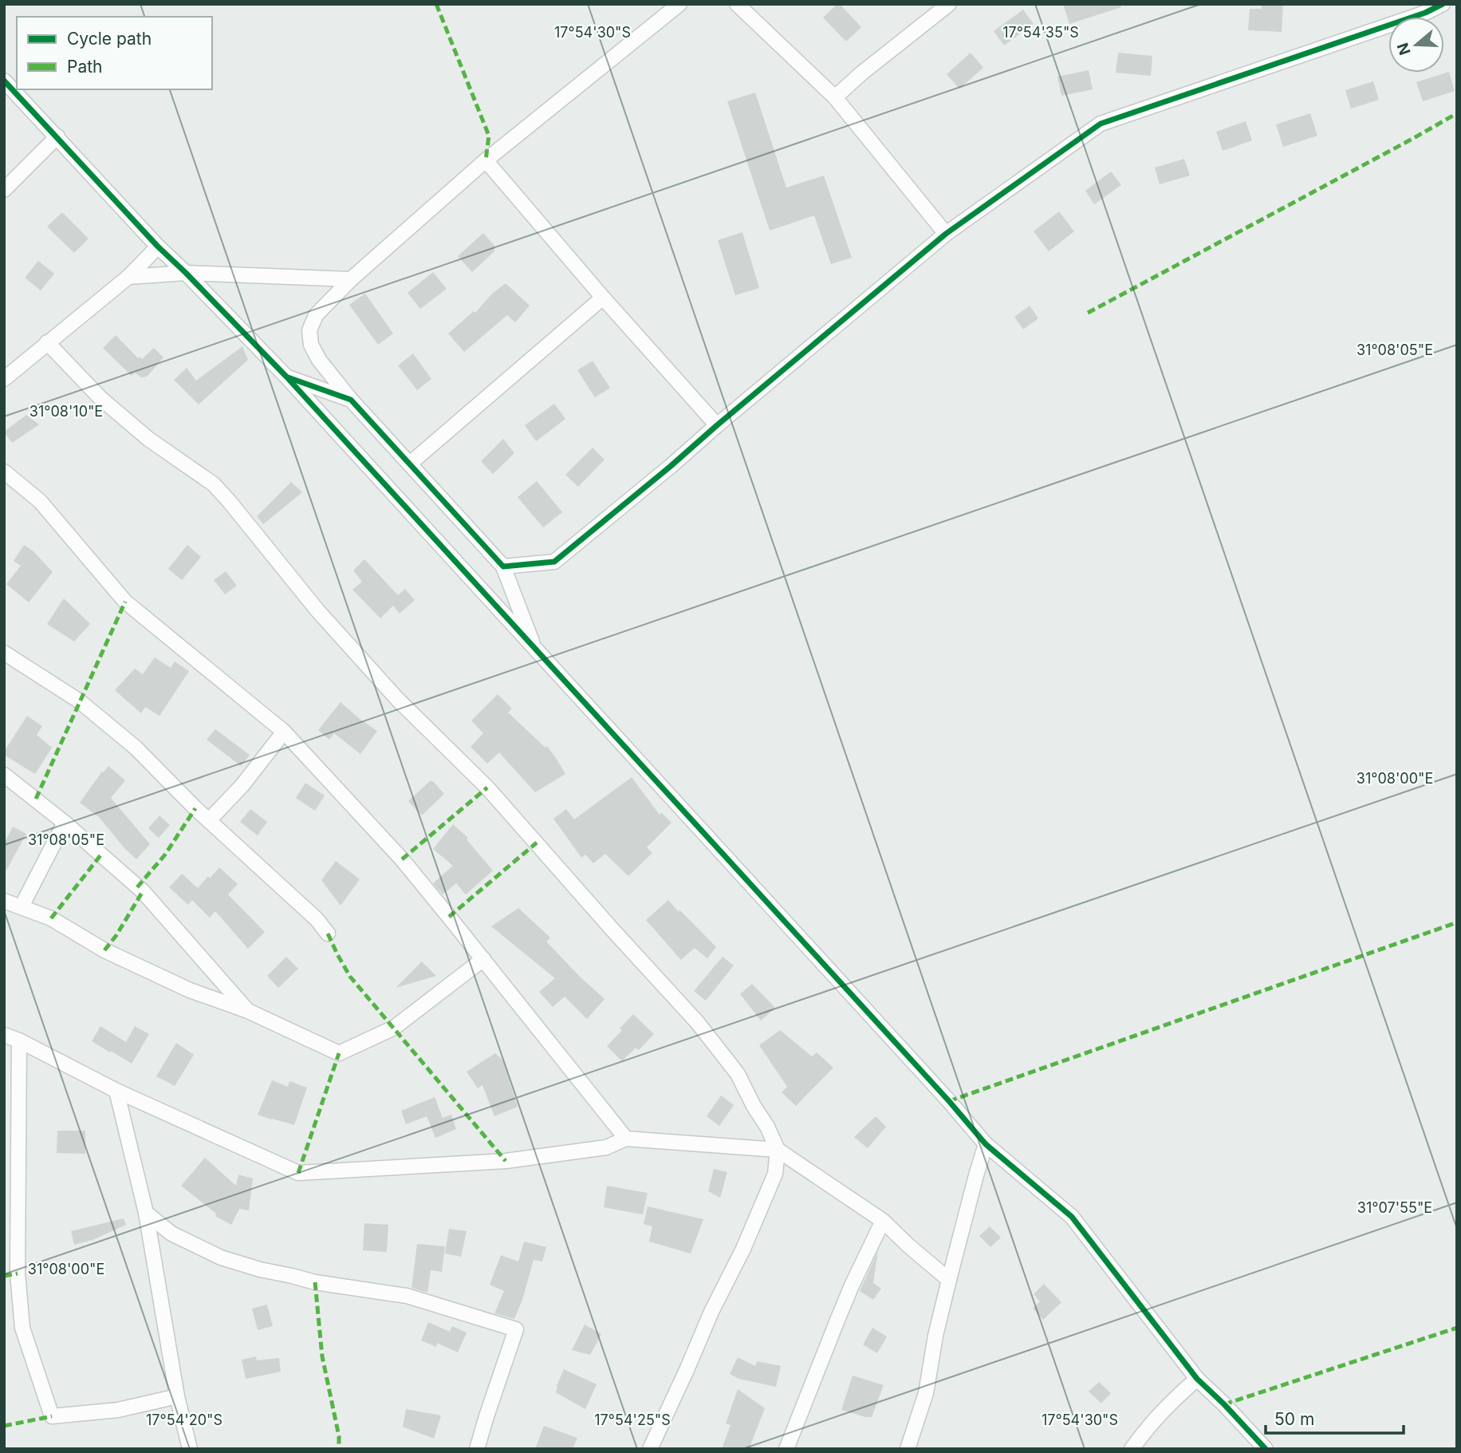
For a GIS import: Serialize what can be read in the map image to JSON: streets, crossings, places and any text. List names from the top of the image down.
{
  "legend": ["Cycle path", "Path"],
  "scale_bar": "50 m",
  "north": "left",
  "coordinates": [
    "17°54'30\"S",
    "17°54'35\"S",
    "31°08'05\"E",
    "31°08'10\"E",
    "31°08'00\"E",
    "31°07'55\"E",
    "17°54'20\"S",
    "17°54'25\"S"
  ]
}
